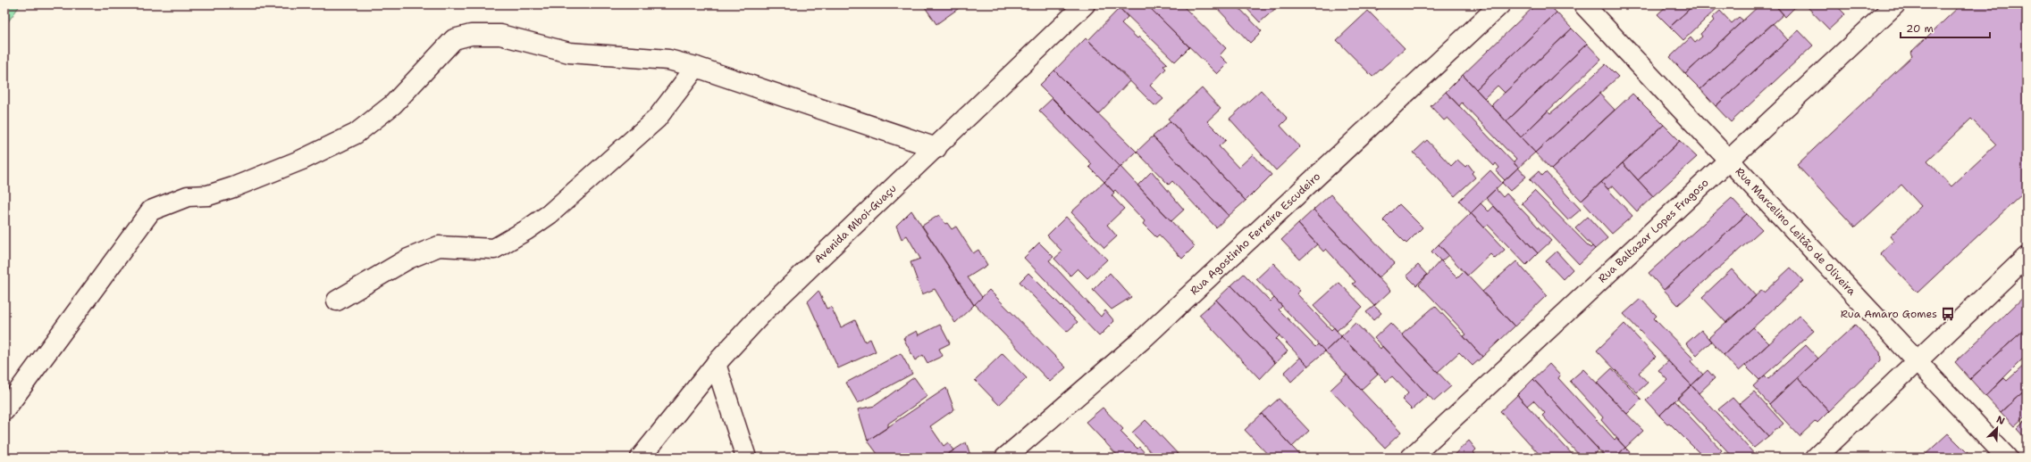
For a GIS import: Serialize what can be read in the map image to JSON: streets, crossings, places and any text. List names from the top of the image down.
{
  "streets": {
    "street": [
      "Avenida Mboi-Guaçu",
      "Rua Baltazar Lopes Fragoso",
      "Rua Marcelino Leitão de Oliveira",
      "Rua Agostinho Ferreira Escudeiro"
    ]
  },
  "crossings": [
    ["Rua Baltazar Lopes Fragoso", "Rua Marcelino Leitão de Oliveira"]
  ],
  "places": {
    "bus stop": ["Rua Amaro Gomes"]
  },
  "scale_bar": "20 m",
  "north": "top right"
}
